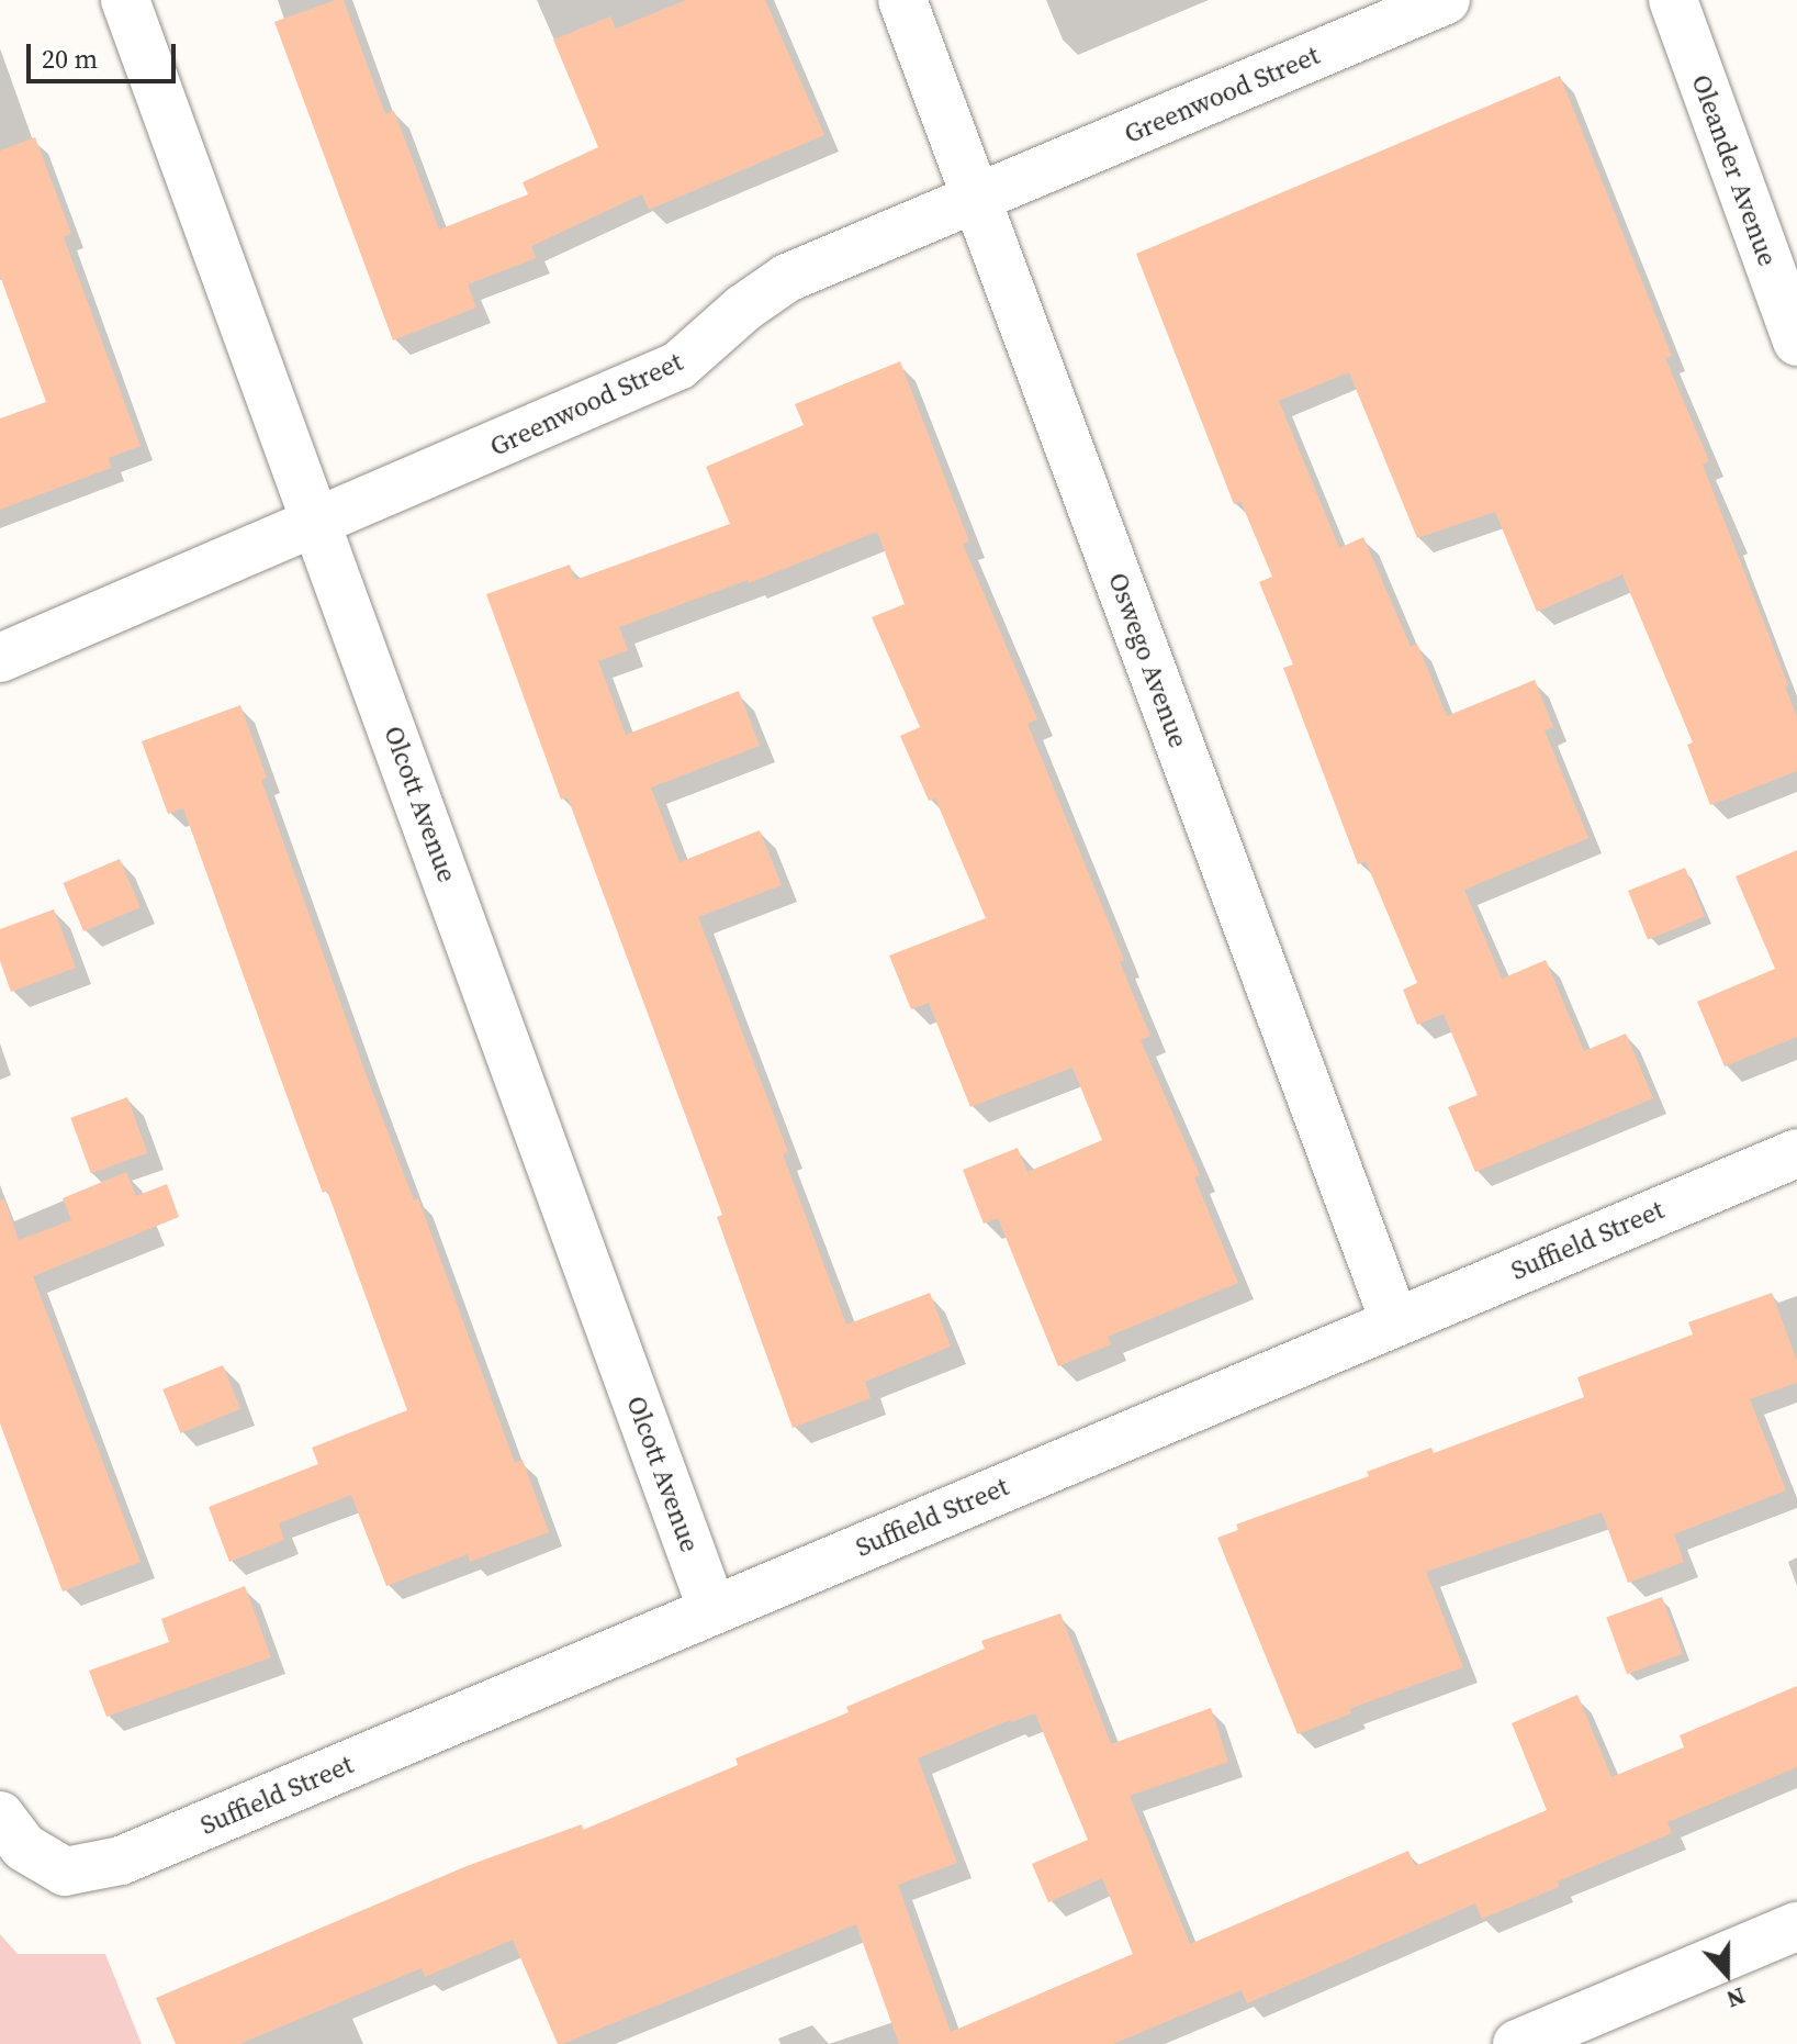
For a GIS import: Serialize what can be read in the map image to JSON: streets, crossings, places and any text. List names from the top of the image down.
{
  "streets": {
    "street": [
      "Greenwood Street",
      "Oleander Avenue",
      "Oswego Avenue",
      "Olcott Avenue",
      "Suffield Street"
    ]
  },
  "crossings": [
    ["Greenwood Street", "Oswego Avenue"],
    ["Greenwood Street", "Olcott Avenue"],
    ["Oswego Avenue", "Suffield Street"],
    ["Olcott Avenue", "Suffield Street"]
  ],
  "scale_bar": "20 m",
  "north": "bottom"
}
